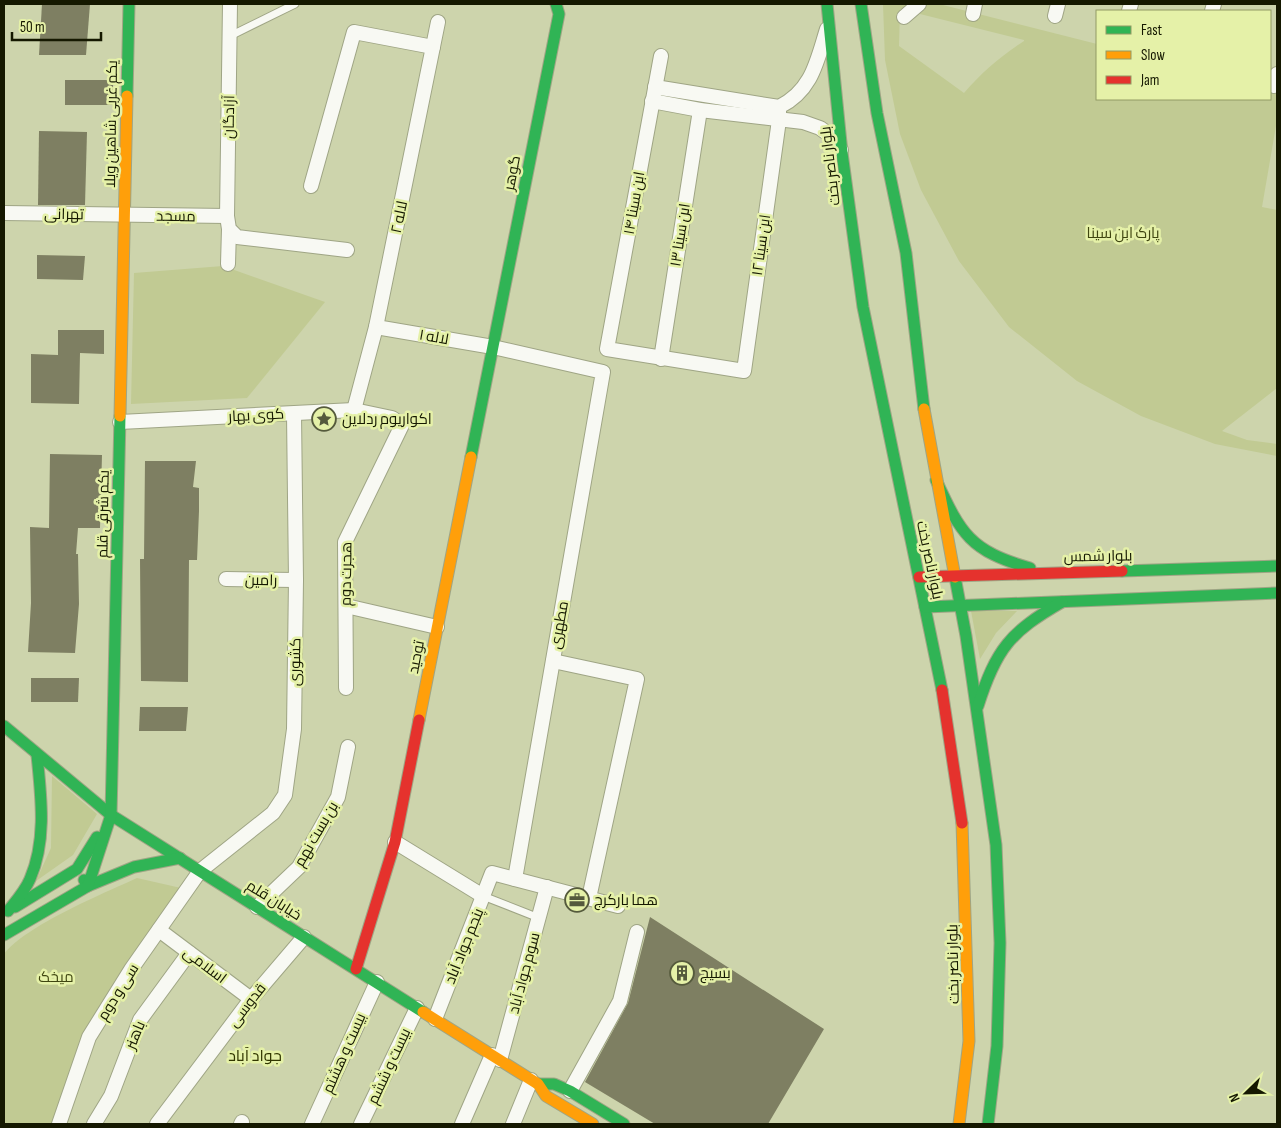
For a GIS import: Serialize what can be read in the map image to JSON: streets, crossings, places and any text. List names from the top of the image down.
{
  "streets": {
    "main road": [
      "یکم غربی شاهین ویلا",
      "بلوار ناصر بخت",
      "گوهر",
      "یکم شرقی قلم",
      "بلوار شمس",
      "توحید",
      "خیابان قلم"
    ],
    "street": [
      "آزادگان",
      "ابن سینا ۱۴",
      "تهرانی",
      "مسجد",
      "لاله ۲",
      "ابن سینا ۱۳",
      "ابن سینا ۱۲",
      "لاله ۱",
      "کوی بهار",
      "هجرت دوم",
      "رامین",
      "مطهری",
      "کشوری",
      "بن بست نهم",
      "پنجم جواد آباد",
      "اسلامی",
      "سوم جواد آباد",
      "سی و دوم",
      "قدوسی",
      "باهنر",
      "بیست و هشتم",
      "بیست و ششم"
    ]
  },
  "crossings": [
    ["آزادگان", "مسجد"],
    ["یکم غربی شاهین ویلا", "تهرانی"],
    ["یکم غربی شاهین ویلا", "مسجد"],
    ["یکم غربی شاهین ویلا", "یکم شرقی قلم"],
    ["بلوار ناصر بخت", "بلوار شمس"],
    ["گوهر", "لاله ۱"],
    ["گوهر", "توحید"],
    ["ابن سینا ۱۴", "ابن سینا ۱۳"],
    ["ابن سینا ۱۴", "ابن سینا ۱۲"],
    ["تهرانی", "مسجد"],
    ["تهرانی", "یکم شرقی قلم"],
    ["مسجد", "یکم شرقی قلم"],
    ["لاله ۲", "لاله ۱"],
    ["لاله ۲", "کوی بهار"],
    ["ابن سینا ۱۳", "ابن سینا ۱۲"],
    ["لاله ۱", "مطهری"],
    ["لاله ۱", "توحید"],
    ["کوی بهار", "یکم شرقی قلم"],
    ["کوی بهار", "هجرت دوم"],
    ["کوی بهار", "کشوری"],
    ["یکم شرقی قلم", "خیابان قلم"],
    ["رامین", "کشوری"],
    ["مطهری", "پنجم جواد آباد"],
    ["توحید", "خیابان قلم"],
    ["کشوری", "خیابان قلم"],
    ["کشوری", "سی و دوم"],
    ["بن بست نهم", "خیابان قلم"],
    ["خیابان قلم", "پنجم جواد آباد"],
    ["خیابان قلم", "سوم جواد آباد"],
    ["خیابان قلم", "سی و دوم"],
    ["خیابان قلم", "قدوسی"],
    ["خیابان قلم", "بیست و هشتم"],
    ["خیابان قلم", "بیست و ششم"],
    ["اسلامی", "سی و دوم"],
    ["اسلامی", "قدوسی"],
    ["اسلامی", "باهنر"]
  ],
  "districts": ["جواد آباد"],
  "parks": ["پارک ابن سینا", "میخک"],
  "places": {
    "place": ["اکواریوم ردلاین"],
    "office": ["هما بارکرج"],
    "building": ["بسیج"]
  },
  "legend": ["Fast", "Slow", "Jam"],
  "scale_bar": "50 m",
  "north": "bottom left"
}
